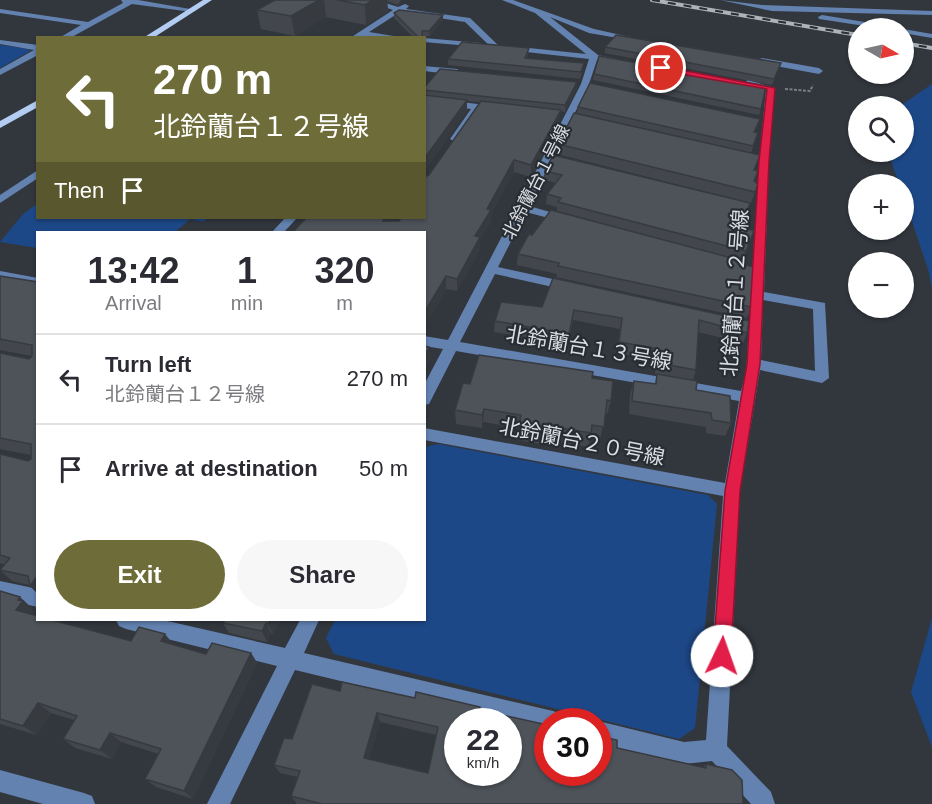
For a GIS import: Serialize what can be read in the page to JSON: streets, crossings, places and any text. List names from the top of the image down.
{
  "streets": {
    "street": [
      "北鈴蘭台１号線",
      "北鈴蘭台１２号線",
      "北鈴蘭台１３号線",
      "北鈴蘭台２０号線"
    ]
  },
  "crossings": [
    ["北鈴蘭台１号線", "北鈴蘭台１３号線"],
    ["北鈴蘭台１２号線", "北鈴蘭台１３号線"],
    ["北鈴蘭台１２号線", "北鈴蘭台２０号線"]
  ],
  "north": "right",
  "page": {
    "map_buttons": ["+", "−"],
    "turn": ["270 m", "北鈴蘭台１２号線"],
    "then": "Then",
    "eta": [
      "13:42",
      "Arrival",
      "1",
      "min",
      "320",
      "m"
    ],
    "list": [
      {
        "name": "Turn left",
        "note": "北鈴蘭台１２号線",
        "value": "270 m"
      },
      {
        "name": "Arrive at destination",
        "value": "50 m"
      }
    ],
    "buttons": ["Exit", "Share"],
    "speed": "22 km/h",
    "limit": "30"
  }
}
